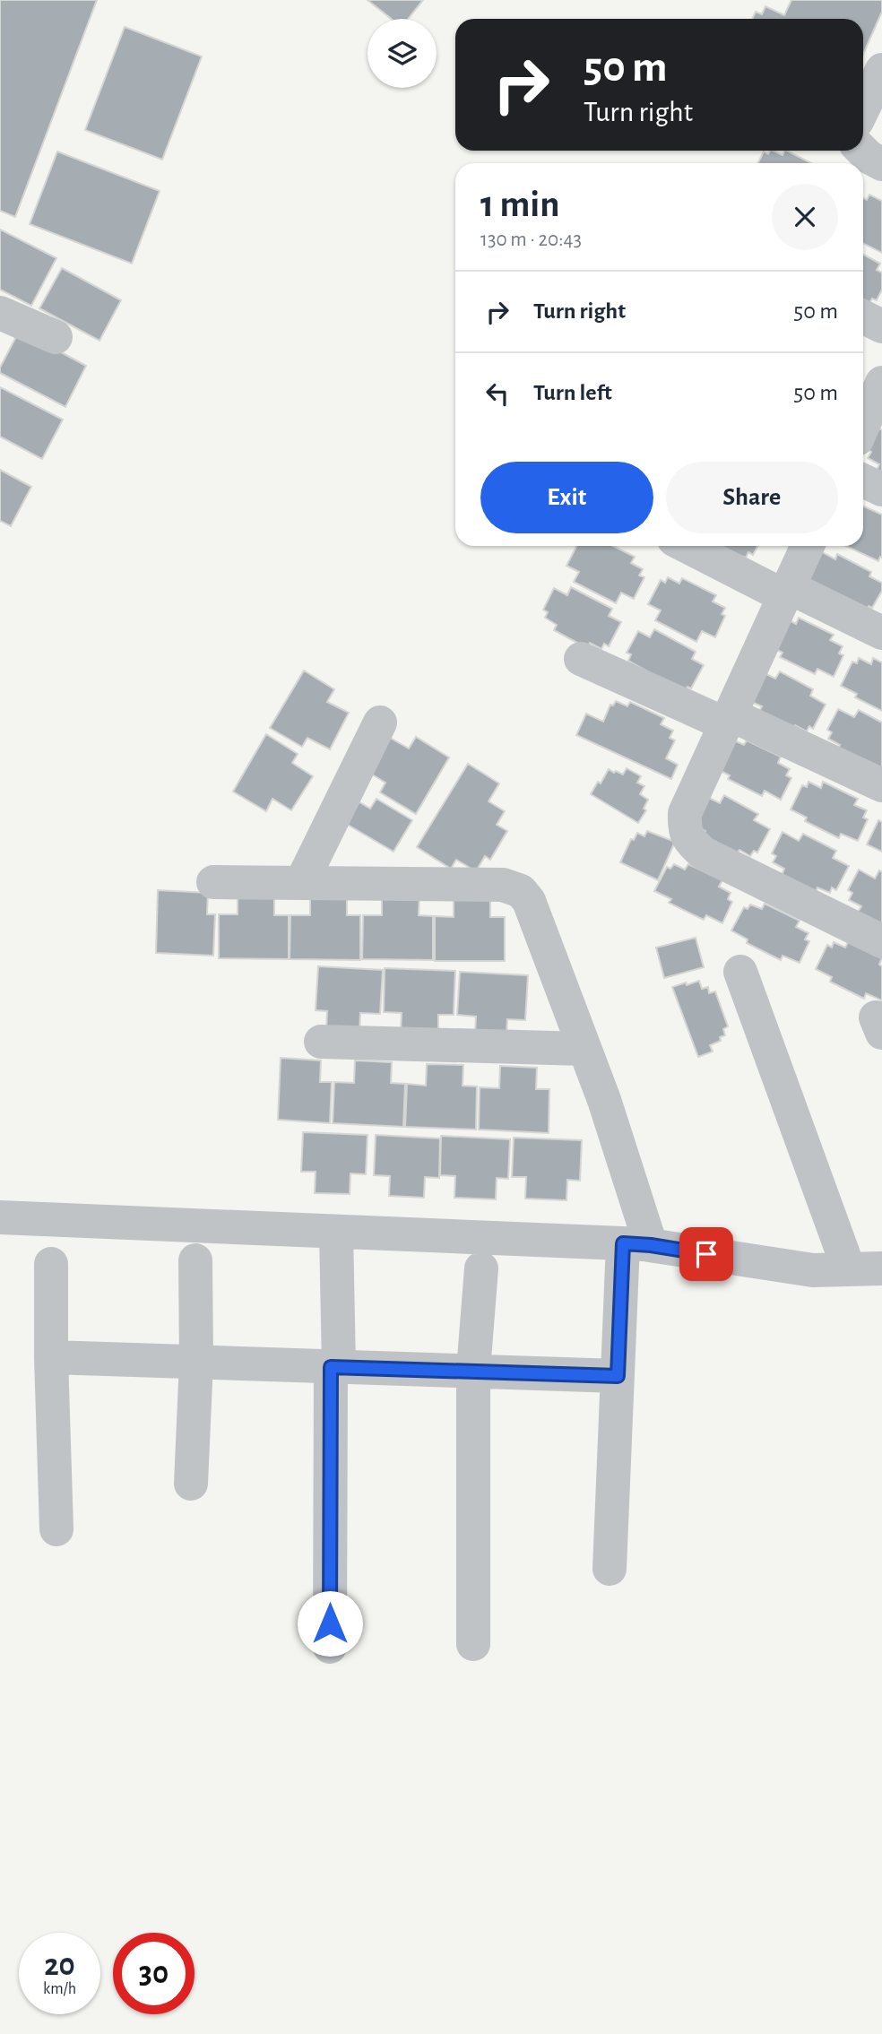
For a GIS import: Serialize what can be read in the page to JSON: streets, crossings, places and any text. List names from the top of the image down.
{
  "page": {
    "turn": ["50 m", "Turn right"],
    "heading": ["1 min", "130 m · 20:43"],
    "list": [
      {
        "name": "Turn right",
        "value": "50 m"
      },
      {
        "name": "Turn left",
        "value": "50 m"
      }
    ],
    "buttons": ["Exit", "Share"],
    "speed": "20 km/h",
    "limit": "30"
  }
}
